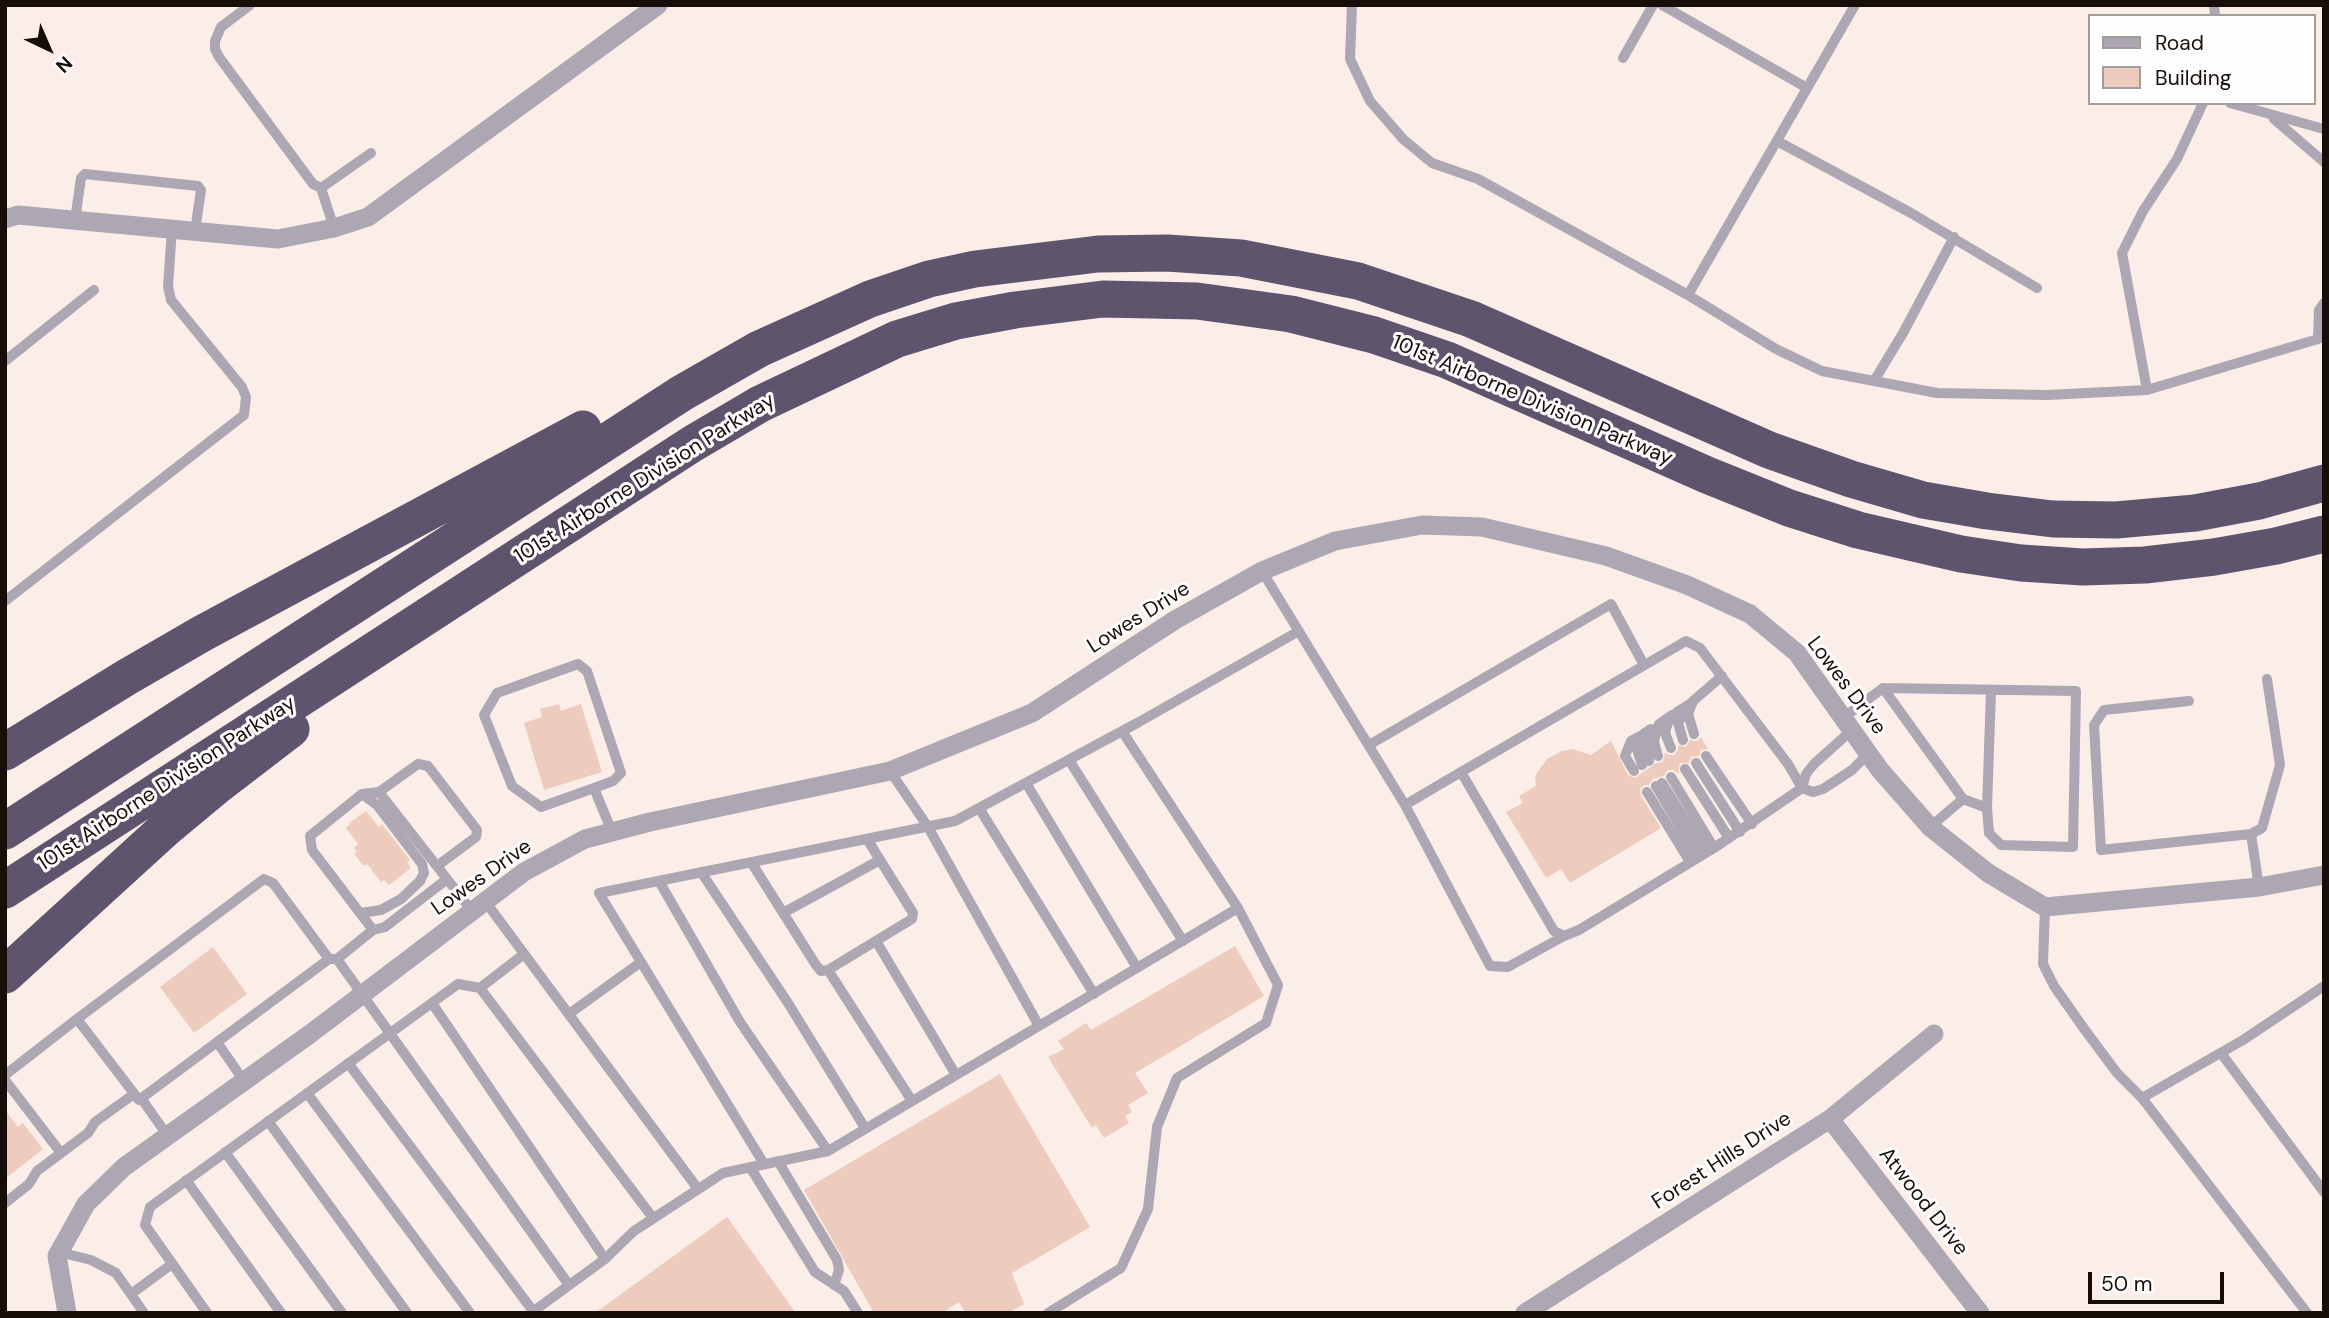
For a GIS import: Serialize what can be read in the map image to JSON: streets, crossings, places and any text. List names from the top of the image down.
{
  "streets": {
    "highway": ["101st Airborne Division Parkway"],
    "street": ["Lowes Drive", "Forest Hills Drive", "Atwood Drive"]
  },
  "crossings": [
    ["Forest Hills Drive", "Atwood Drive"]
  ],
  "legend": ["Road", "Building"],
  "scale_bar": "50 m",
  "north": "bottom right"
}
